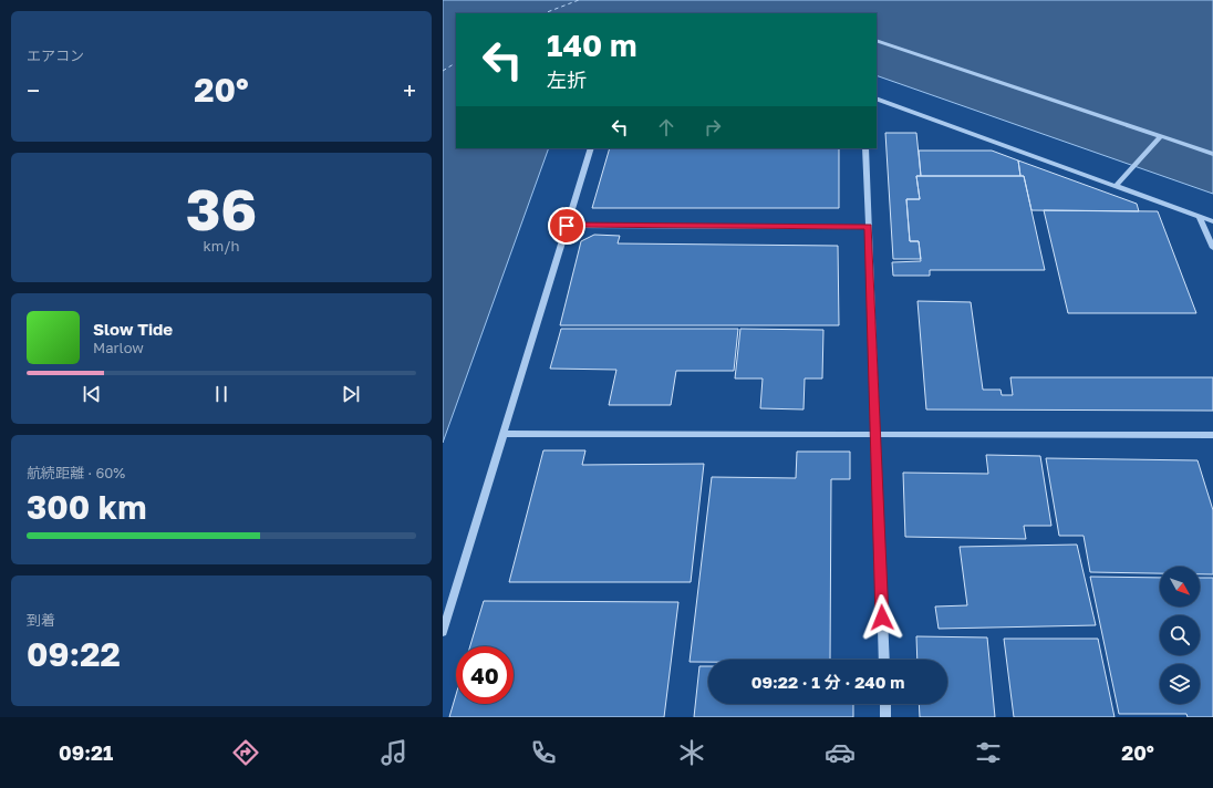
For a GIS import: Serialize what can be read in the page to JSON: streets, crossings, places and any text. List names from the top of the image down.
{
  "north": "bottom right",
  "page": {
    "tile": [
      "エアコン",
      ["36", "km/h"],
      ["航続距離 · 60%", "300 km"],
      ["到着", "09:22"]
    ],
    "turn": ["140 m", "左折"],
    "heat": ["−", "20°", "+"],
    "song": ["Slow Tide", "Marlow"],
    "limit": "40",
    "trip": "09:22 · 1 分 · 240 m",
    "tabs": ["09:21", "20°"]
  }
}
